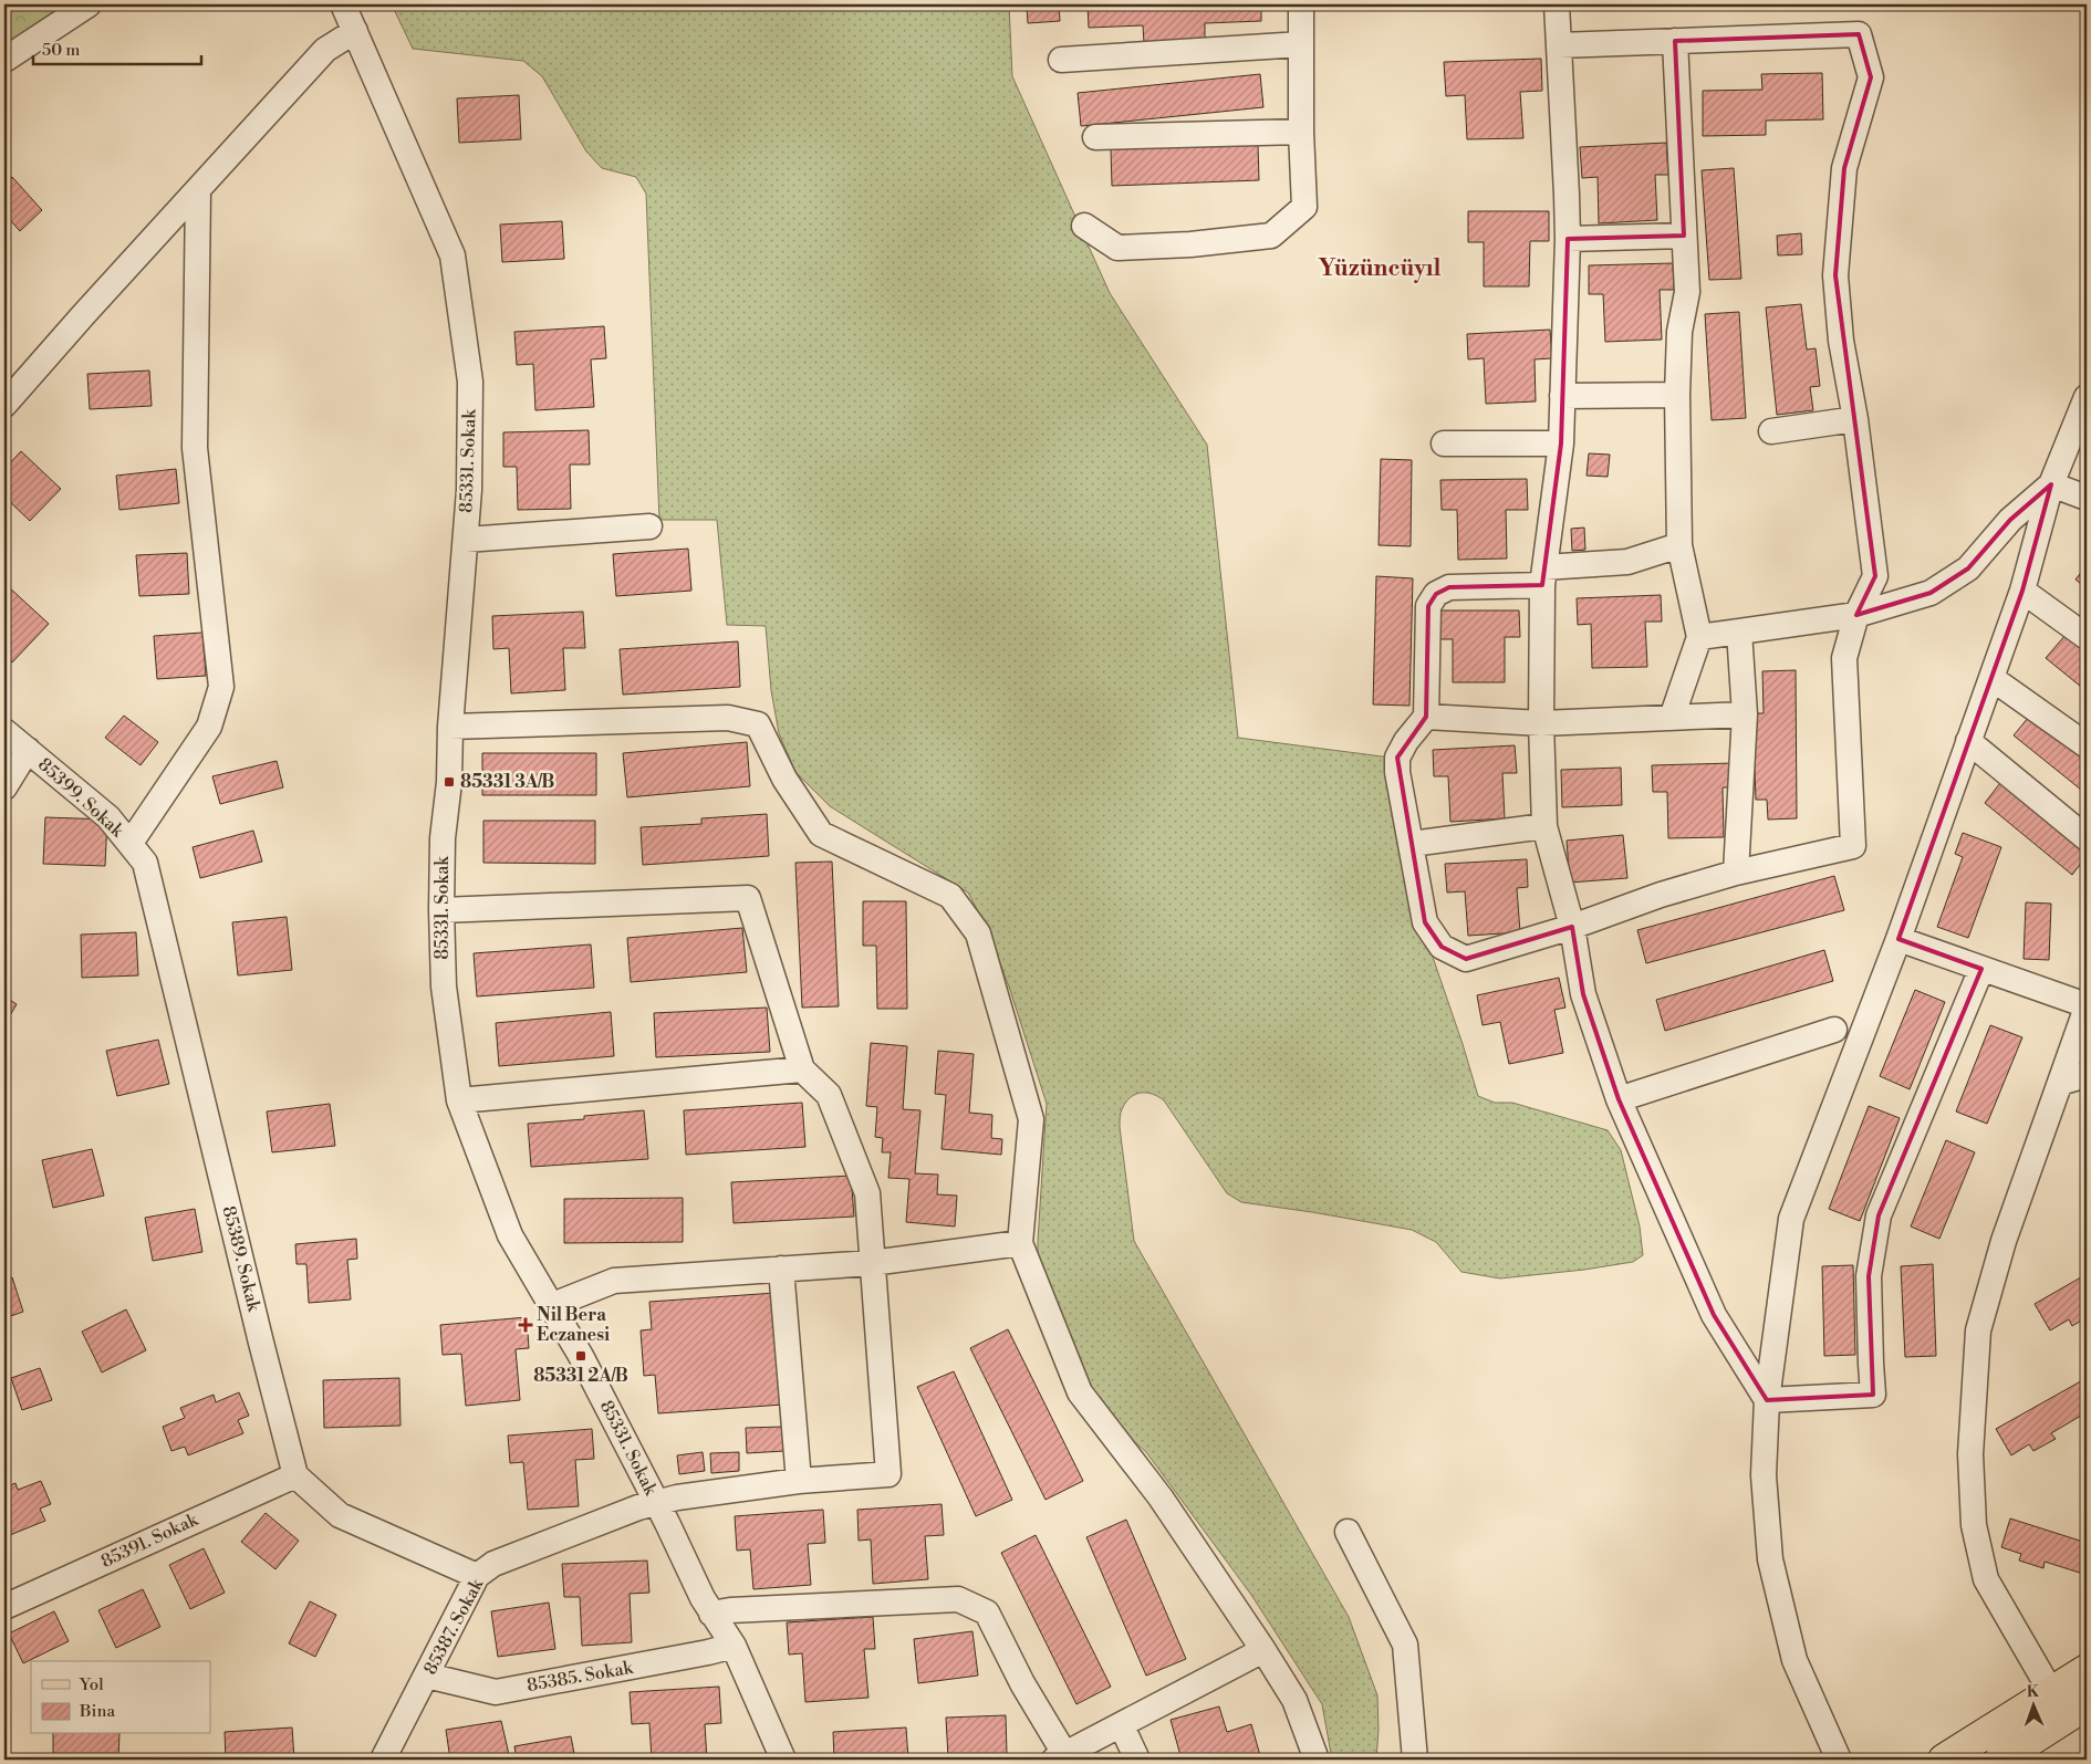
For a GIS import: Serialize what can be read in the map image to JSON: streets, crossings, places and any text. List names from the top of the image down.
{
  "streets": {
    "street": [
      "85331. Sokak",
      "85399. Sokak",
      "85389. Sokak",
      "85391. Sokak",
      "85387. Sokak",
      "85385. Sokak"
    ]
  },
  "crossings": [
    ["85331. Sokak", "85387. Sokak"],
    ["85331. Sokak", "85385. Sokak"],
    ["85399. Sokak", "85389. Sokak"],
    ["85389. Sokak", "85391. Sokak"],
    ["85387. Sokak", "85385. Sokak"]
  ],
  "districts": ["Yüzüncüyıl"],
  "places": {
    "transit": ["85331 3A/B", "85331 2A/B"],
    "health": ["Nil Bera Eczanesi"]
  },
  "legend": ["Yol", "Bina"],
  "scale_bar": "50 m",
  "north": "top"
}
